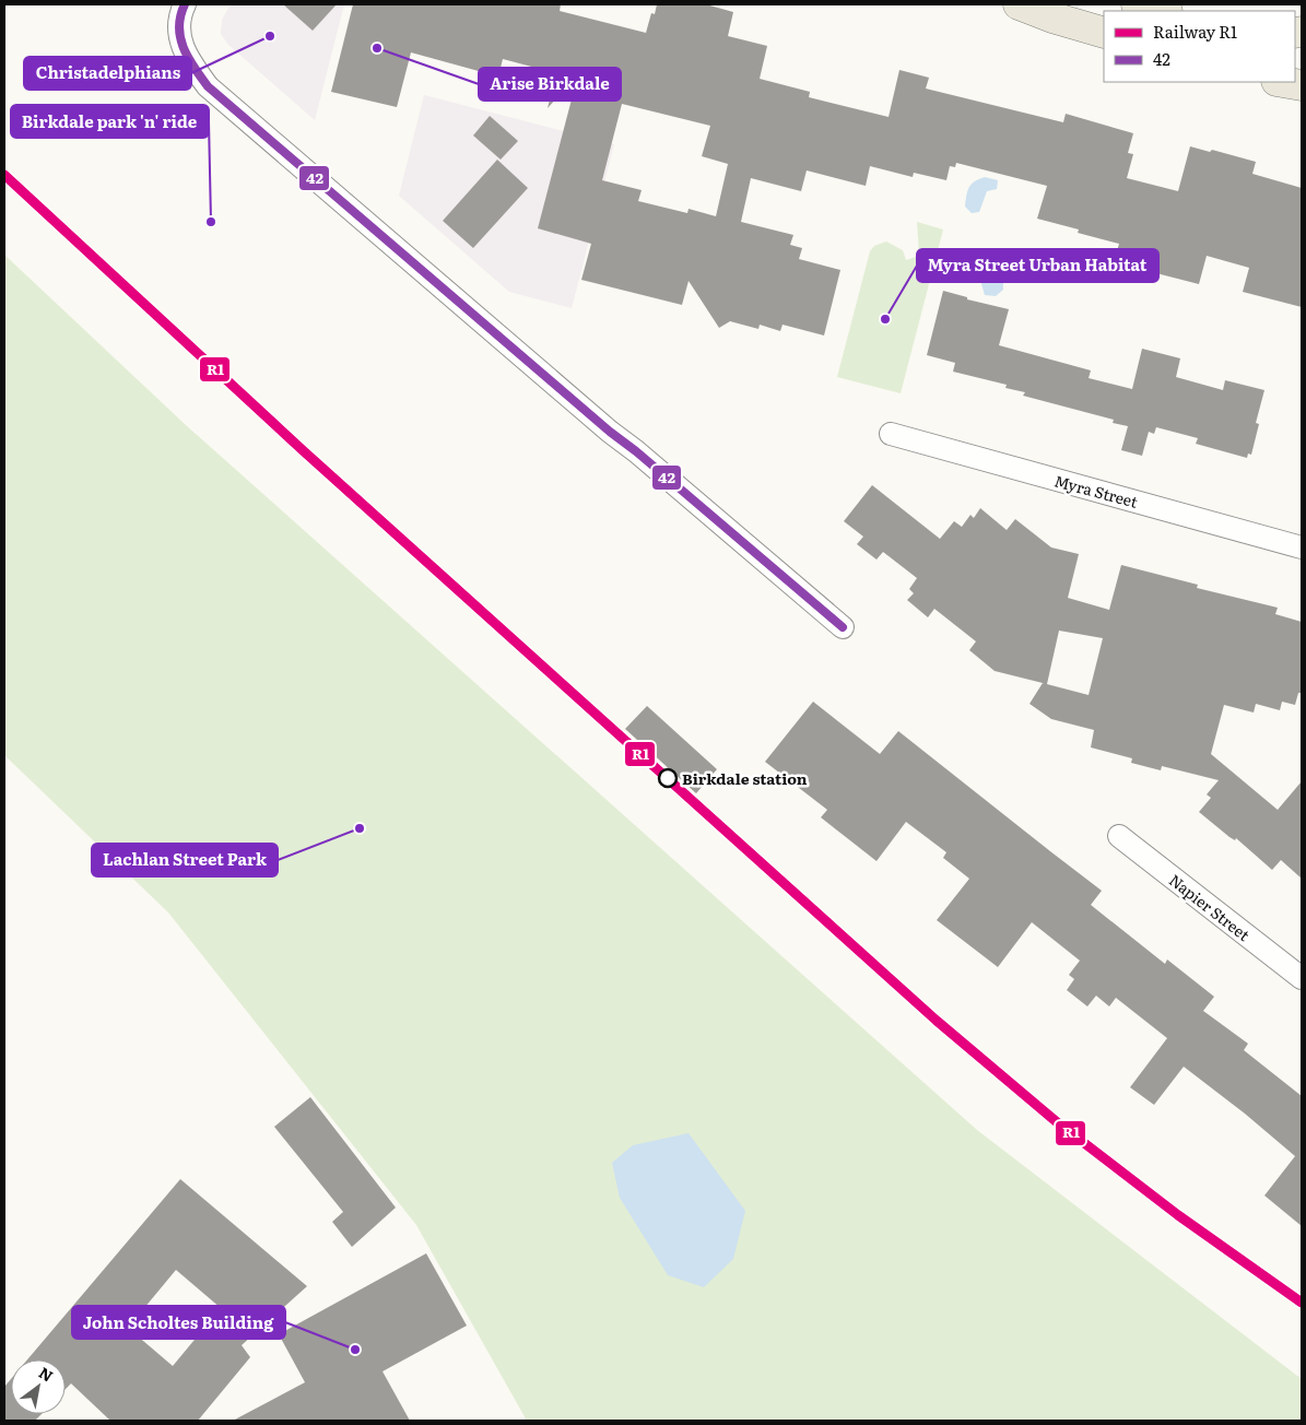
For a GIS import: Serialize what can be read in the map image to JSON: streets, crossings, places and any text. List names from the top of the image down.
{
  "streets": {
    "street": ["Myra Street", "Napier Street"]
  },
  "places": [
    "Christadelphians",
    "Arise Birkdale",
    "Birkdale park 'n' ride",
    "Myra Street Urban Habitat",
    "Birkdale station",
    "Lachlan Street Park",
    "John Scholtes Building"
  ],
  "lines": ["transit line 42", "rail line R1"],
  "legend": ["Railway R1", "42"],
  "north": "top right"
}
